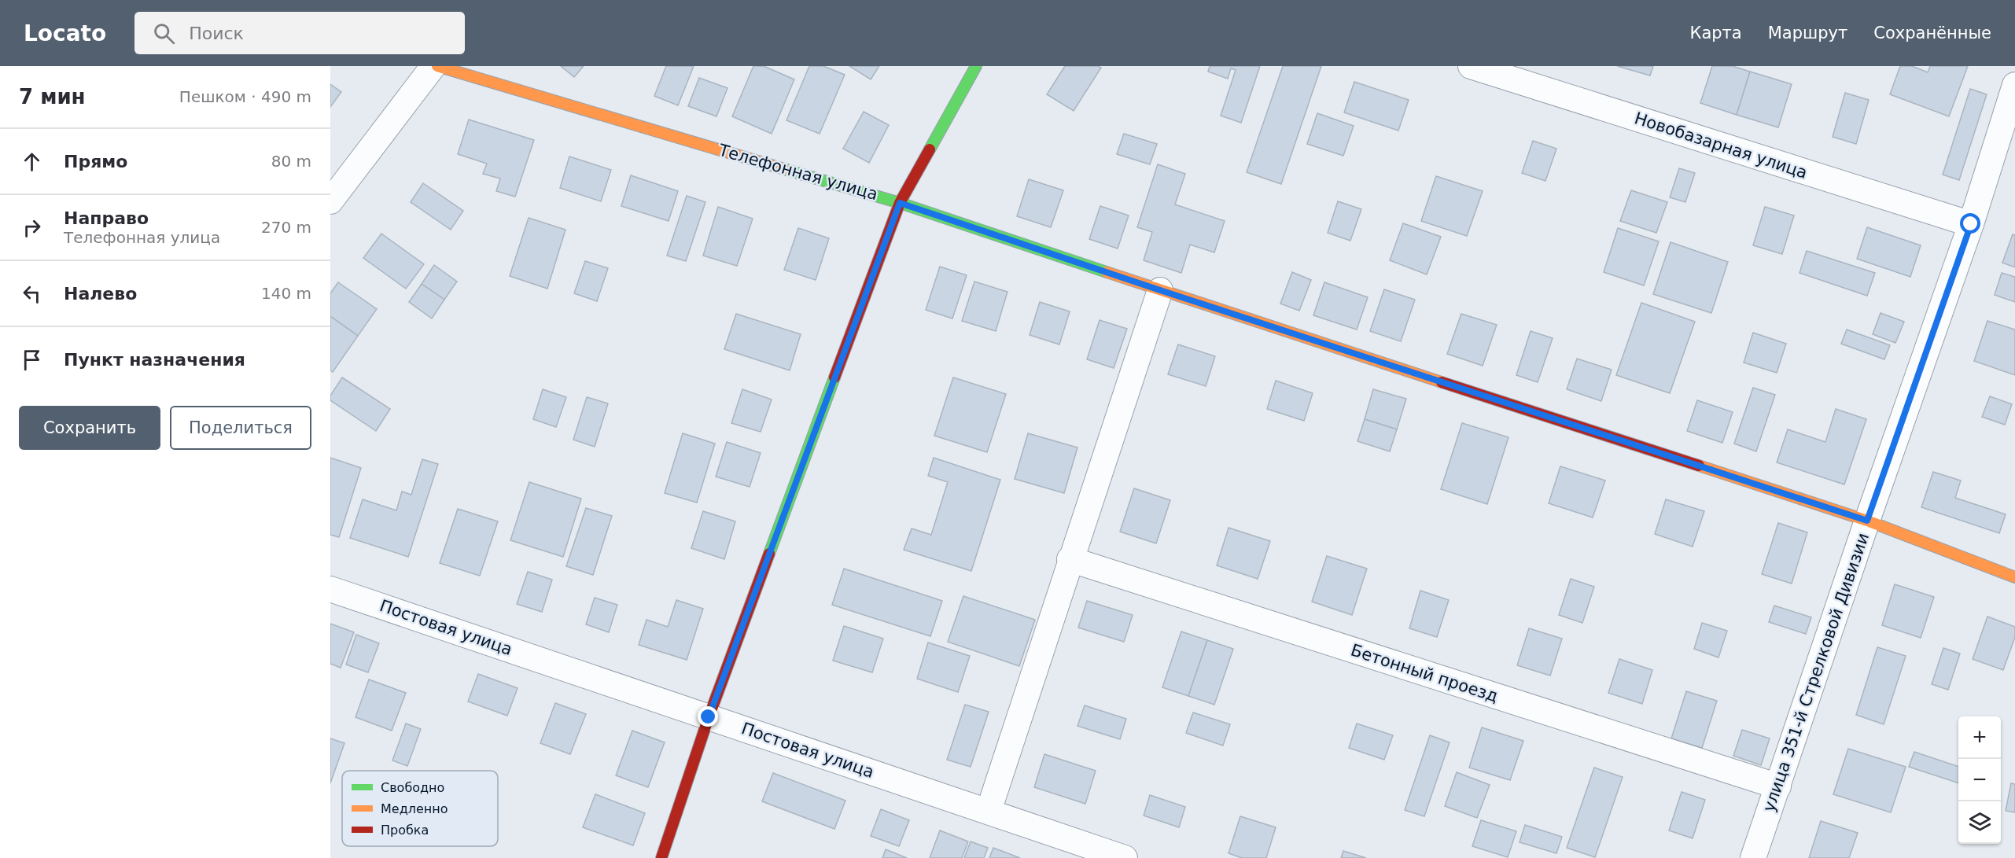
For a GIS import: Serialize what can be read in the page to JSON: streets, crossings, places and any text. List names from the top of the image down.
{
  "streets": {
    "street": [
      "Новобазарная улица",
      "Телефонная улица",
      "Постовая улица",
      "улица 351-й Стрелковой Дивизии",
      "Бетонный проезд"
    ]
  },
  "crossings": [
    ["Новобазарная улица", "улица 351-й Стрелковой Дивизии"],
    ["Телефонная улица", "улица 351-й Стрелковой Дивизии"],
    ["улица 351-й Стрелковой Дивизии", "Бетонный проезд"]
  ],
  "legend": ["Свободно", "Медленно", "Пробка"],
  "page": {
    "header": "Locato",
    "search": "Поиск",
    "nav": ["Карта", "Маршрут", "Сохранённые"],
    "heading": ["7 мин", "Пешком · 490 m"],
    "list": [
      ["Прямо", "80 m"],
      ["Направо", "Телефонная улица", "270 m"],
      ["Налево", "140 m"],
      "Пункт назначения"
    ],
    "buttons": ["Сохранить", "Поделиться"],
    "map_buttons": ["+", "−"]
  }
}
